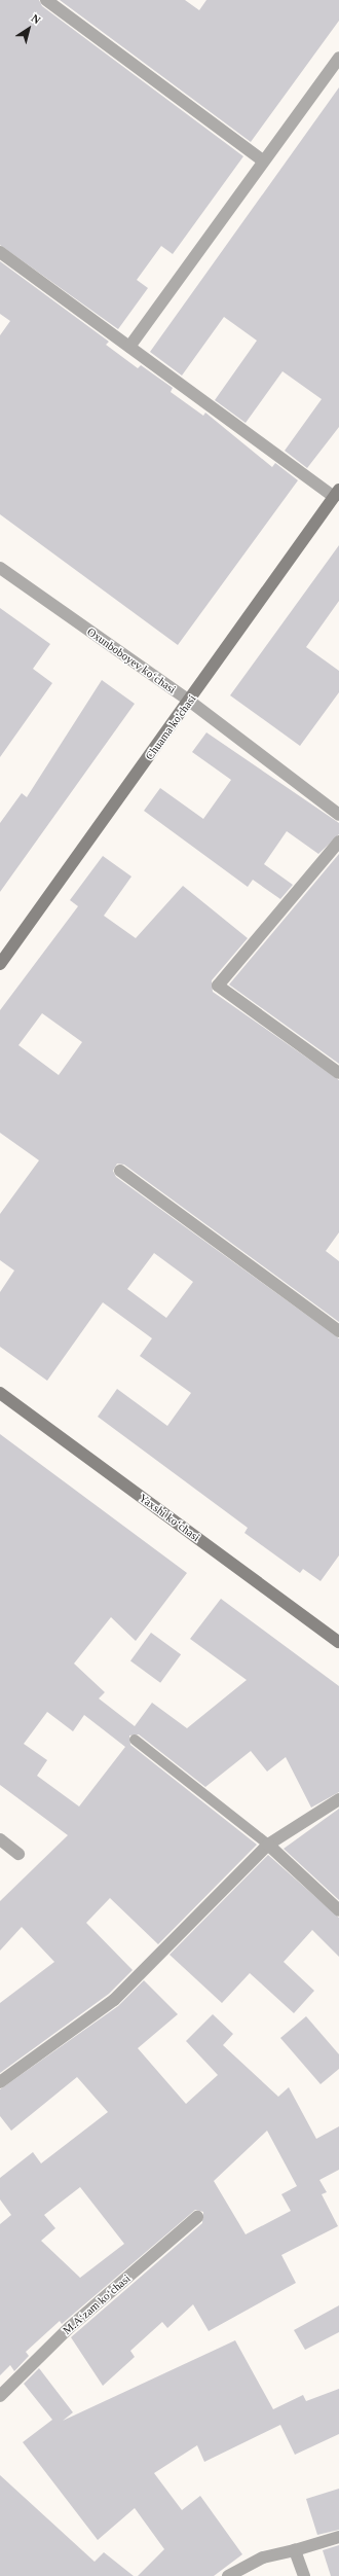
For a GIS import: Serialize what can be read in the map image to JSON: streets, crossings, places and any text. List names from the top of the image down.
{
  "streets": {
    "street": [
      "Oxunboboyev koʻchasi",
      "Chuama ko'chasi",
      "Yaxshi koʻchasi",
      "M.Aʻzam koʻchasi"
    ]
  },
  "crossings": [
    ["Oxunboboyev koʻchasi", "Chuama ko'chasi"]
  ],
  "north": "top right"
}
